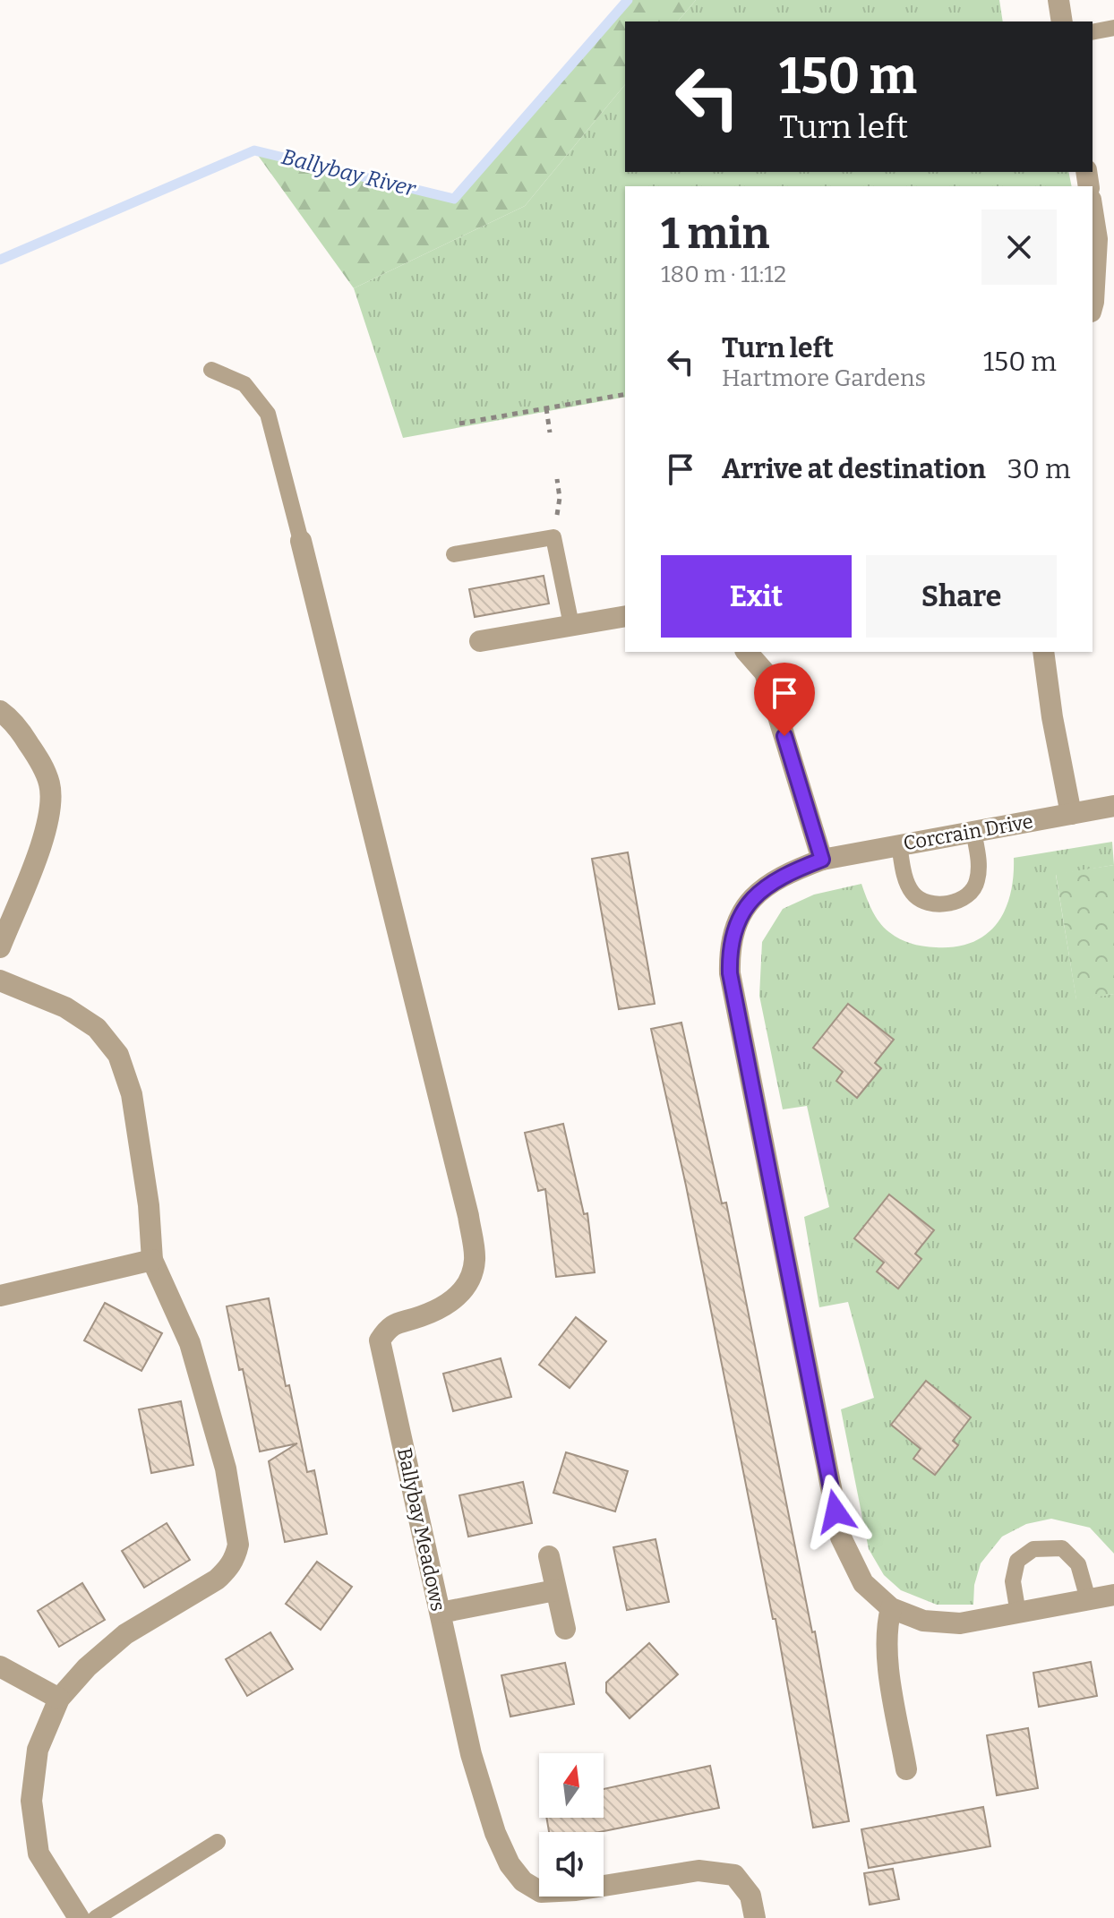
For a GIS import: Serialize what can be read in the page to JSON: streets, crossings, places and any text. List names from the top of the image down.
{
  "streets": {
    "street": ["Corcrain Drive", "Ballybay Meadows"]
  },
  "water": ["Ballybay River"],
  "north": "top",
  "page": {
    "turn": ["150 m", "Turn left"],
    "heading": ["1 min", "180 m · 11:12"],
    "list": [
      {
        "name": "Turn left",
        "note": "Hartmore Gardens",
        "value": "150 m"
      },
      {
        "name": "Arrive at destination",
        "value": "30 m"
      }
    ],
    "buttons": ["Exit", "Share"]
  }
}
